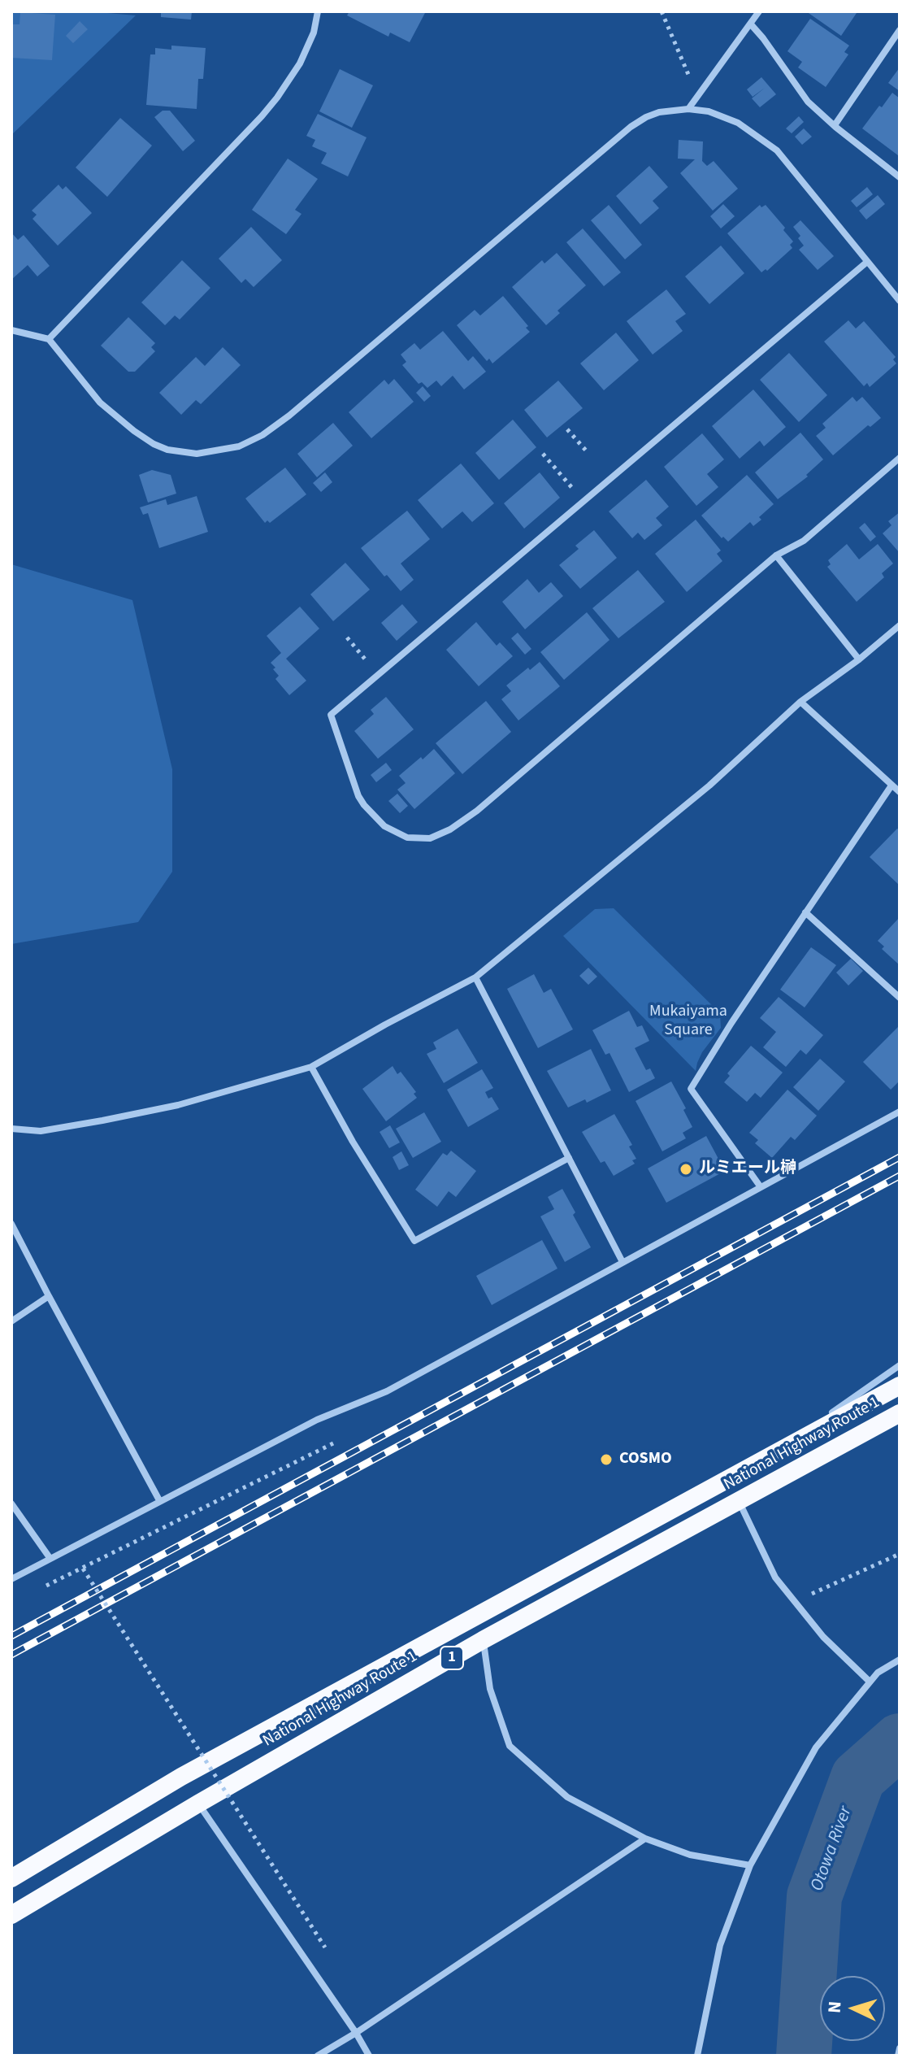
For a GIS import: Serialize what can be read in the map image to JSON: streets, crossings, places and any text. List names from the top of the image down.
{
  "streets": {
    "highway": ["National Highway Route 1", "1"]
  },
  "water": ["Otowa River"],
  "parks": ["Mukaiyama Square"],
  "places": ["ルミエール榊", "COSMO"],
  "north": "left"
}
